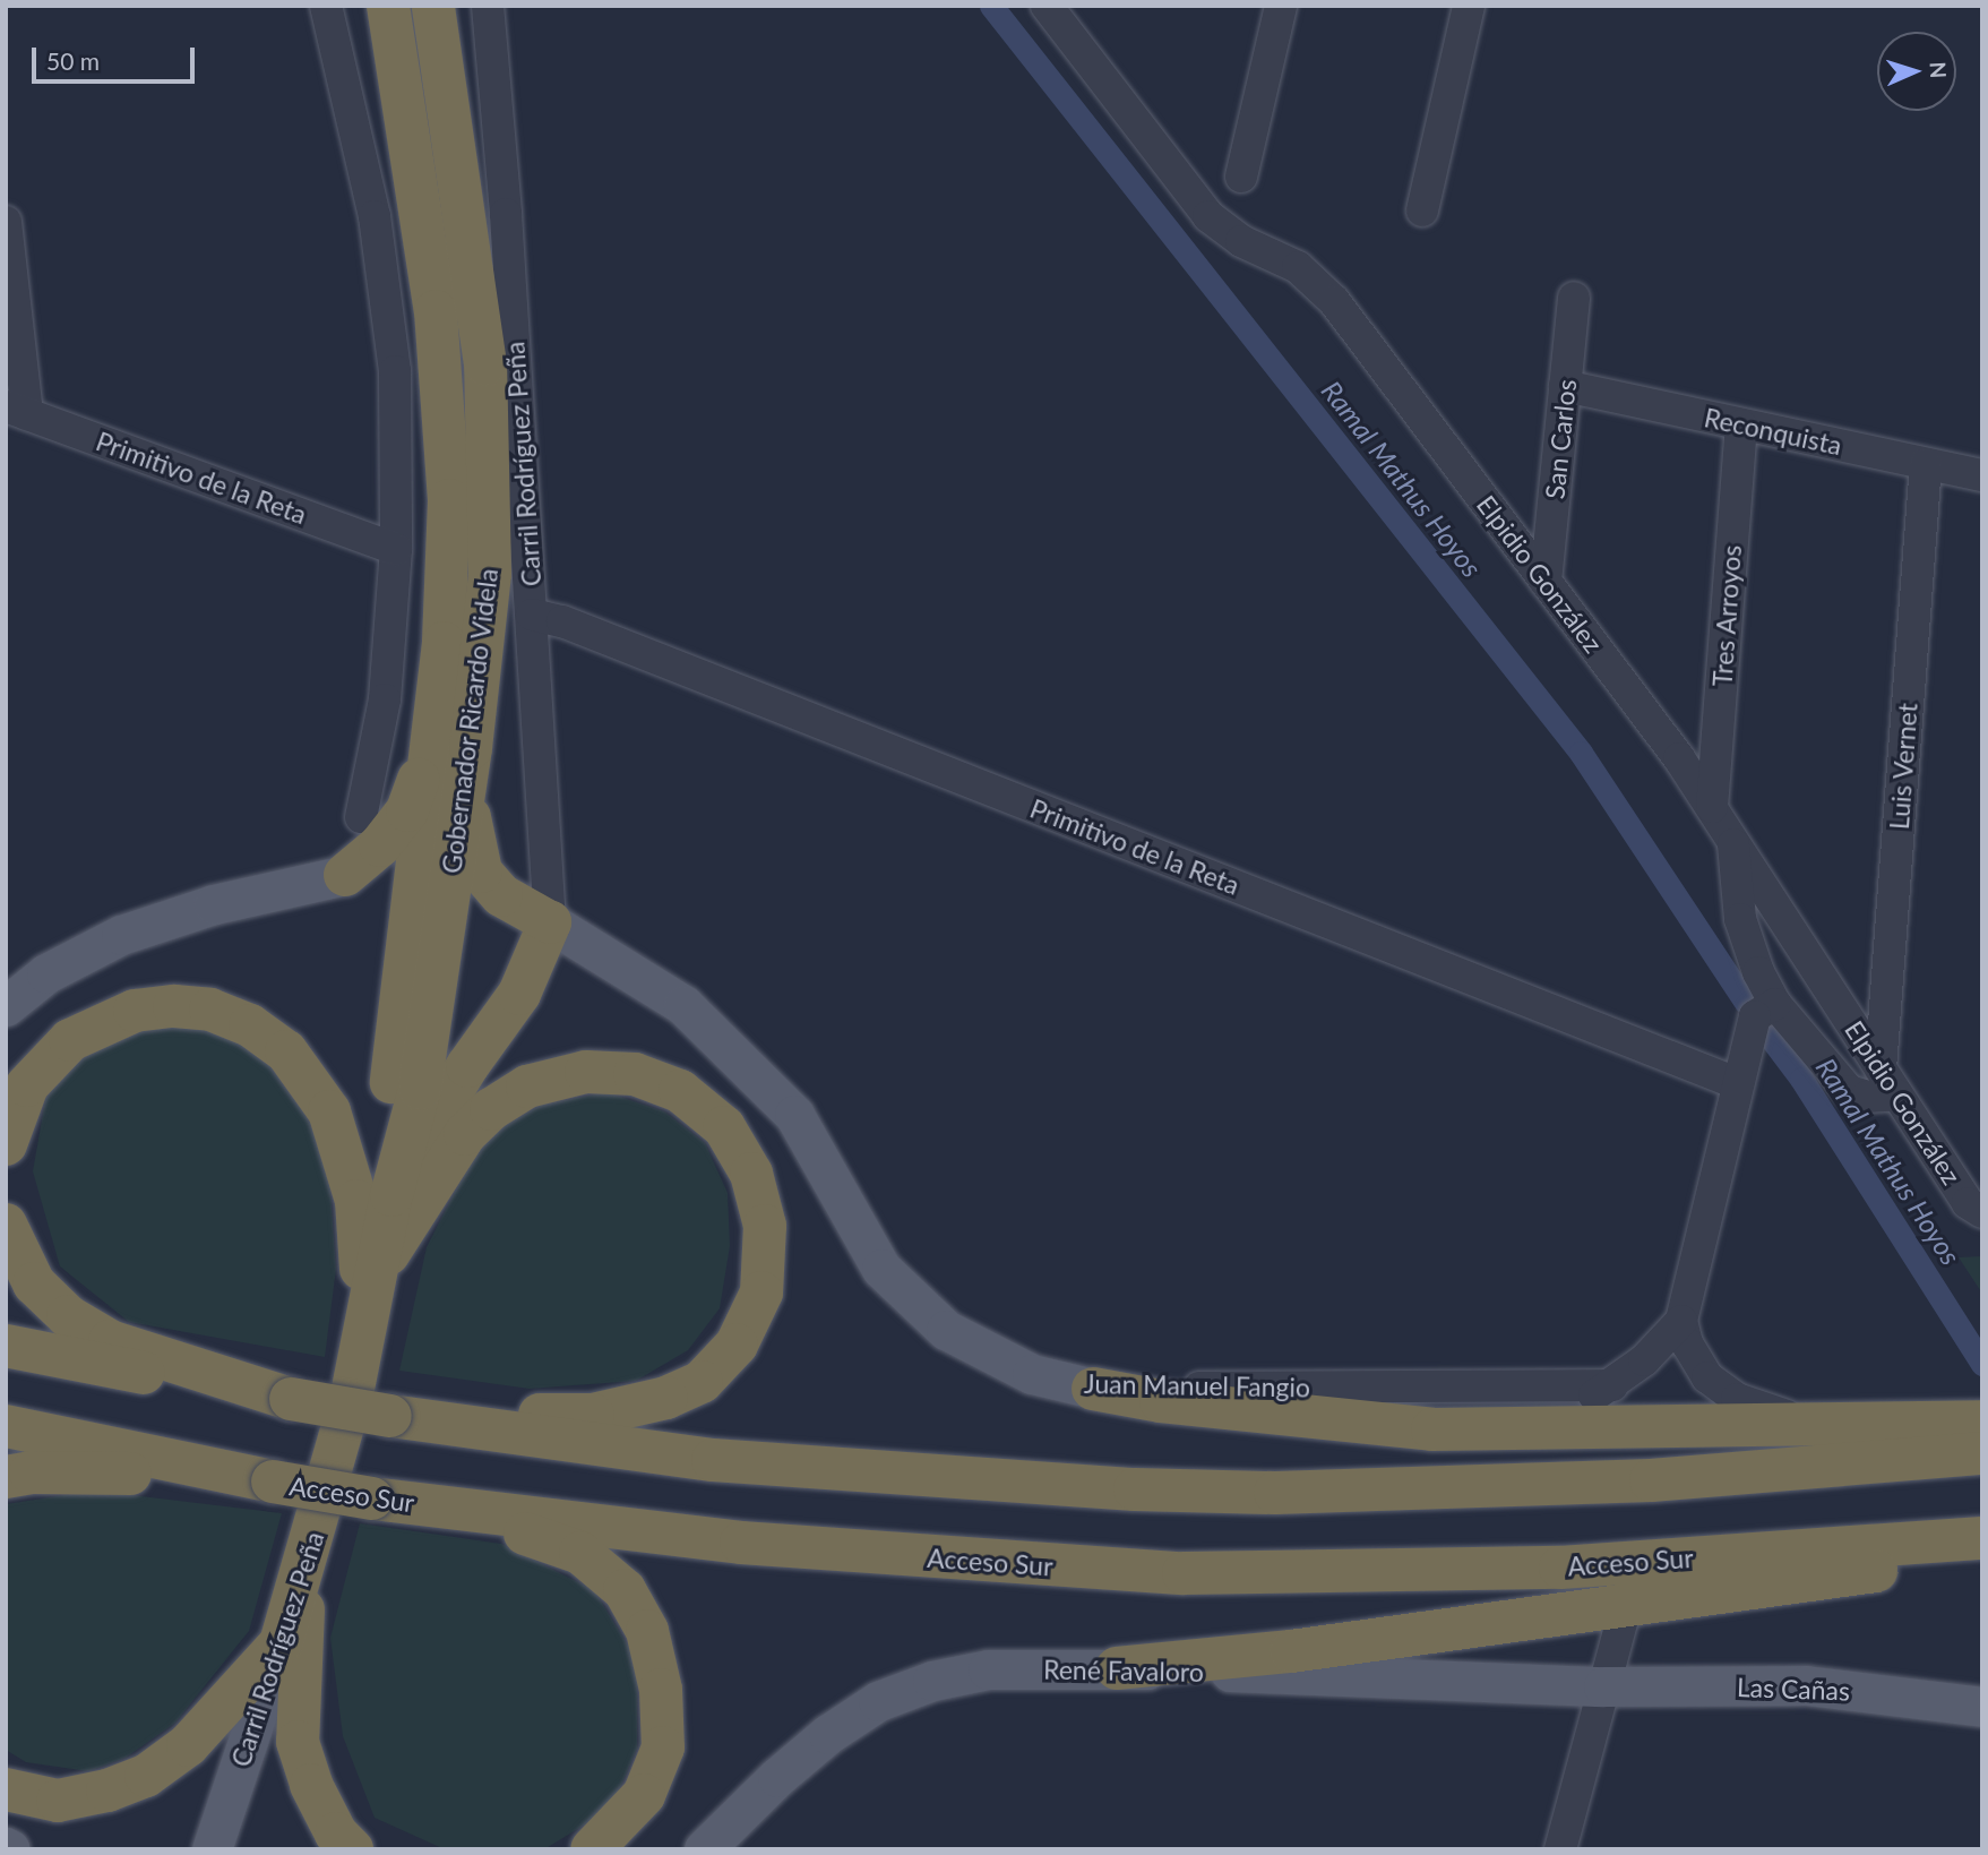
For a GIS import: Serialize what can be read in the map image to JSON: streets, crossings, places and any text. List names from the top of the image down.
{
  "streets": {
    "highway": ["Carril Rodríguez Peña", "Gobernador Ricardo Videla", "Acceso Sur"],
    "main road": ["Juan Manuel Fangio", "René Favaloro", "Las Cañas"],
    "street": [
      "Reconquista",
      "San Carlos",
      "Primitivo de la Reta",
      "Elpidio González",
      "Tres Arroyos",
      "Luis Vernet"
    ]
  },
  "crossings": [
    ["Reconquista", "San Carlos"],
    ["Reconquista", "Tres Arroyos"],
    ["Reconquista", "Luis Vernet"],
    ["San Carlos", "Elpidio González"],
    ["Carril Rodríguez Peña", "Primitivo de la Reta"],
    ["Carril Rodríguez Peña", "Gobernador Ricardo Videla"],
    ["Carril Rodríguez Peña", "Juan Manuel Fangio"],
    ["Elpidio González", "Tres Arroyos"],
    ["Elpidio González", "Luis Vernet"],
    ["René Favaloro", "Las Cañas"]
  ],
  "water": ["Ramal Mathus Hoyos"],
  "scale_bar": "50 m",
  "north": "right"
}
